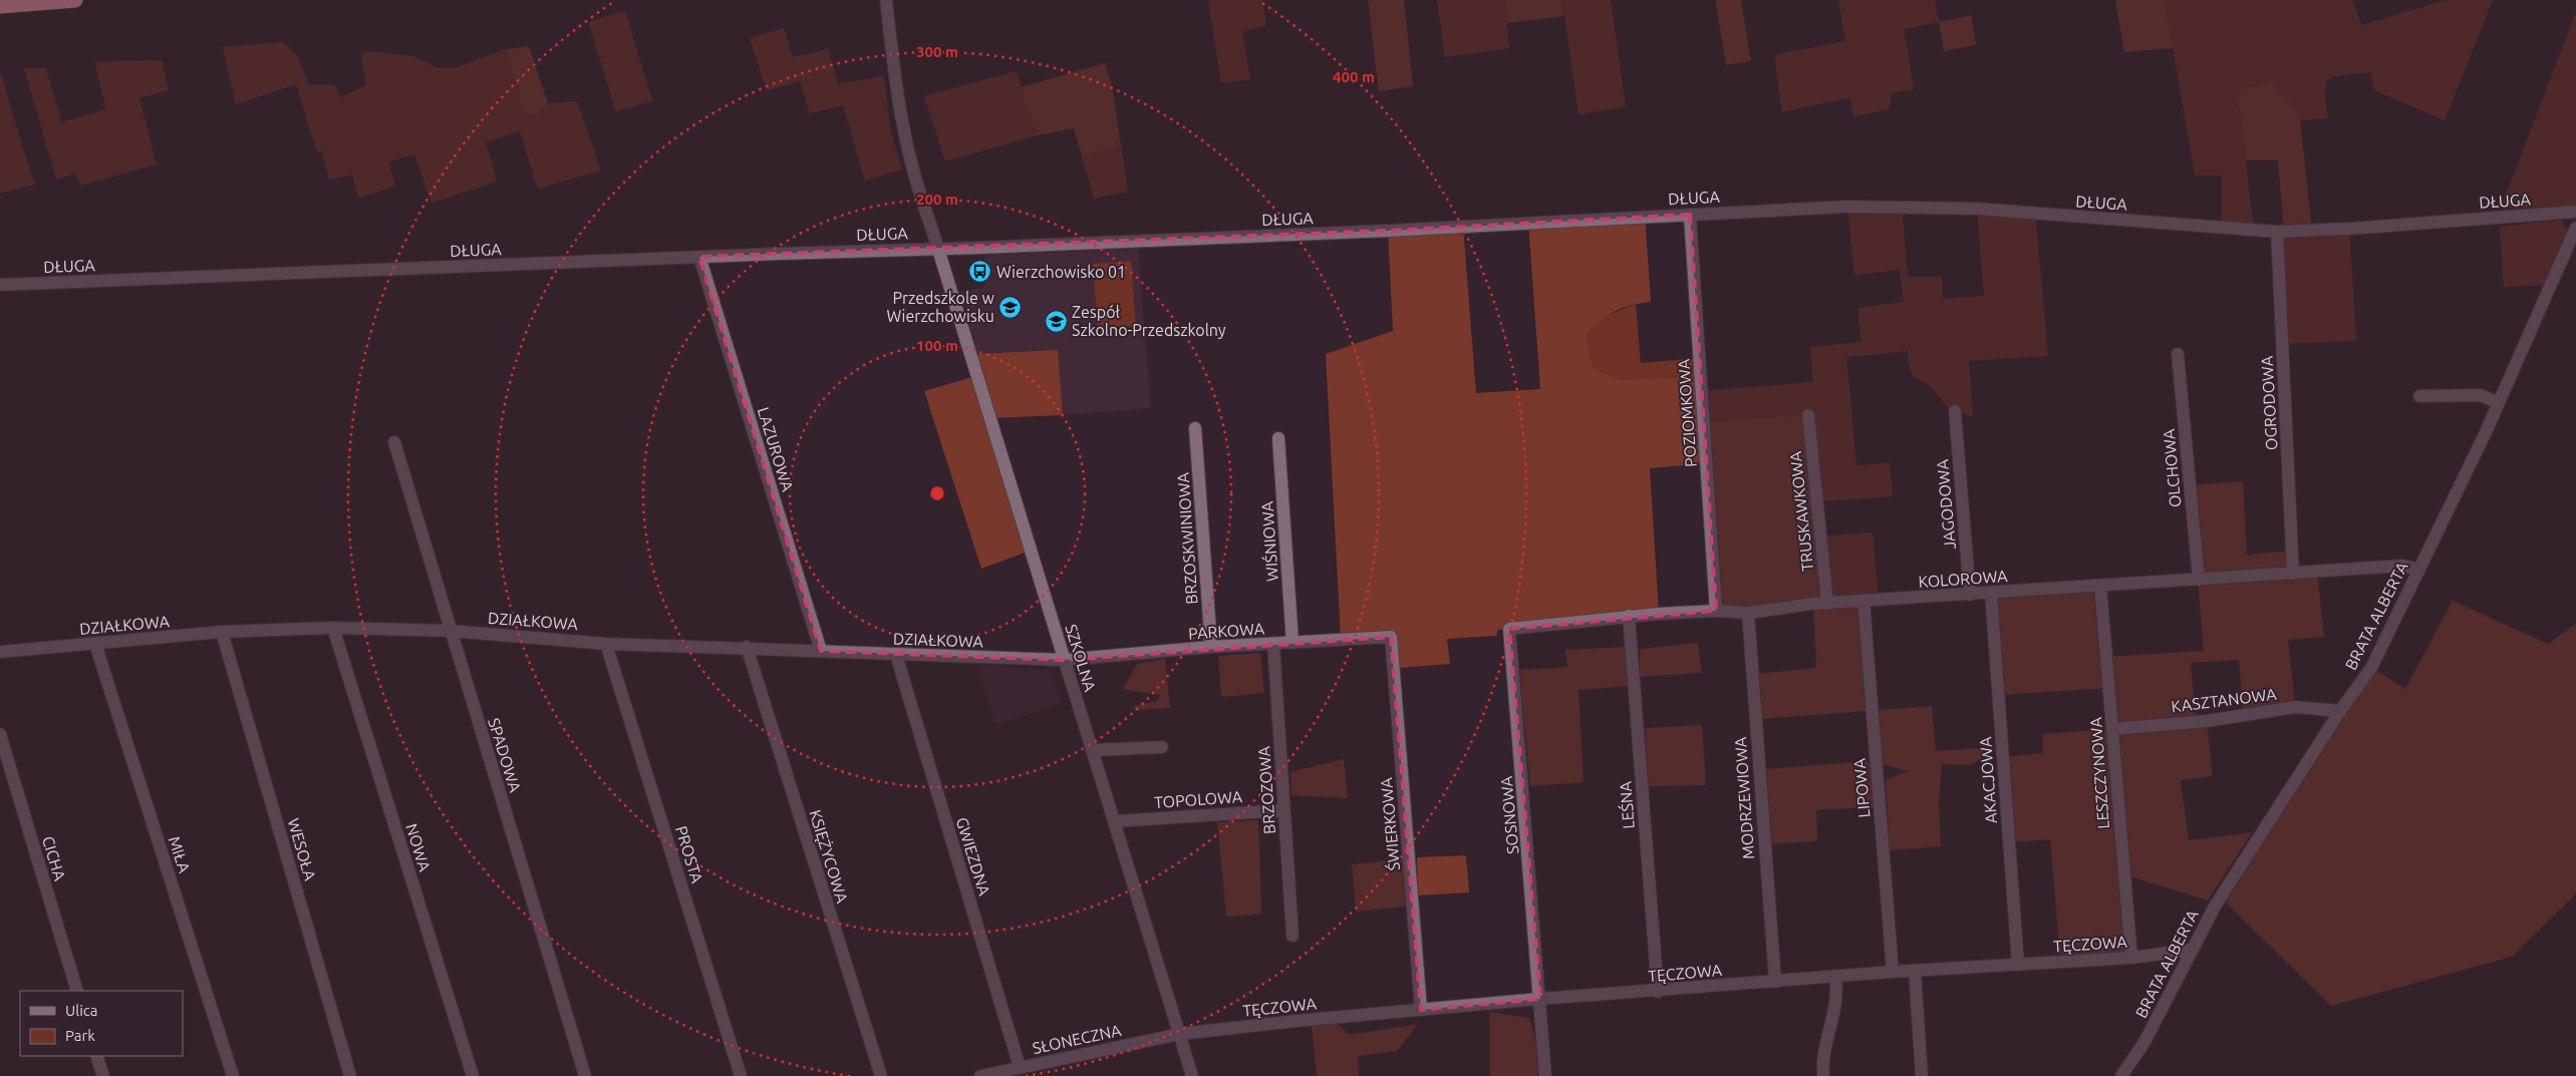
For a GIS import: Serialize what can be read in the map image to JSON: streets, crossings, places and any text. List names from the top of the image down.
{
  "streets": {
    "street": [
      "DŁUGA",
      "OGRODOWA",
      "POZIOMKOWA",
      "LAZUROWA",
      "OLCHOWA",
      "JAGODOWA",
      "TRUSKAWKOWA",
      "BRZOSKWINIOWA",
      "WIŚNIOWA",
      "KOLOROWA",
      "BRATA ALBERTA",
      "DZIAŁKOWA",
      "PARKOWA",
      "SZKOLNA",
      "KASZTANOWA",
      "SPADOWA",
      "LESZCZYNOWA",
      "AKACJOWA",
      "LIPOWA",
      "BRZOZOWA",
      "MODRZEWIOWA",
      "TOPOLOWA",
      "LEŚNA",
      "SOSNOWA",
      "ŚWIERKOWA",
      "NOWA",
      "WESOŁA",
      "MIŁA",
      "PROSTA",
      "KSIĘŻYCOWA",
      "GWIEZDNA",
      "CICHA",
      "TĘCZOWA",
      "SŁONECZNA"
    ]
  },
  "crossings": [
    ["DŁUGA", "OGRODOWA"],
    ["DŁUGA", "POZIOMKOWA"],
    ["DŁUGA", "LAZUROWA"],
    ["DŁUGA", "SZKOLNA"],
    ["OGRODOWA", "KOLOROWA"],
    ["POZIOMKOWA", "KOLOROWA"],
    ["LAZUROWA", "DZIAŁKOWA"],
    ["OLCHOWA", "KOLOROWA"],
    ["JAGODOWA", "KOLOROWA"],
    ["TRUSKAWKOWA", "KOLOROWA"],
    ["BRZOSKWINIOWA", "PARKOWA"],
    ["WIŚNIOWA", "PARKOWA"],
    ["KOLOROWA", "BRATA ALBERTA"],
    ["KOLOROWA", "LESZCZYNOWA"],
    ["KOLOROWA", "AKACJOWA"],
    ["KOLOROWA", "LIPOWA"],
    ["KOLOROWA", "MODRZEWIOWA"],
    ["KOLOROWA", "LEŚNA"],
    ["KOLOROWA", "SOSNOWA"],
    ["BRATA ALBERTA", "KASZTANOWA"],
    ["BRATA ALBERTA", "TĘCZOWA"],
    ["DZIAŁKOWA", "PARKOWA"],
    ["DZIAŁKOWA", "SZKOLNA"],
    ["DZIAŁKOWA", "SPADOWA"],
    ["DZIAŁKOWA", "NOWA"],
    ["DZIAŁKOWA", "WESOŁA"],
    ["DZIAŁKOWA", "MIŁA"],
    ["DZIAŁKOWA", "PROSTA"],
    ["DZIAŁKOWA", "KSIĘŻYCOWA"],
    ["DZIAŁKOWA", "GWIEZDNA"],
    ["PARKOWA", "SZKOLNA"],
    ["PARKOWA", "BRZOZOWA"],
    ["PARKOWA", "ŚWIERKOWA"],
    ["SZKOLNA", "TOPOLOWA"],
    ["SZKOLNA", "TĘCZOWA"],
    ["SZKOLNA", "SŁONECZNA"],
    ["KASZTANOWA", "LESZCZYNOWA"],
    ["LESZCZYNOWA", "TĘCZOWA"],
    ["AKACJOWA", "TĘCZOWA"],
    ["LIPOWA", "TĘCZOWA"],
    ["BRZOZOWA", "TOPOLOWA"],
    ["MODRZEWIOWA", "TĘCZOWA"],
    ["LEŚNA", "TĘCZOWA"],
    ["SOSNOWA", "TĘCZOWA"],
    ["ŚWIERKOWA", "TĘCZOWA"],
    ["GWIEZDNA", "SŁONECZNA"],
    ["TĘCZOWA", "SŁONECZNA"]
  ],
  "places": {
    "bus stop": ["Wierzchowisko 01"],
    "school or university": ["Przedszkole w Wierzchowisku", "Zespół Szkolno-Przedszkolny"]
  },
  "legend": ["Ulica", "Park"],
  "rings": [
    "300 m",
    "400 m",
    "200 m",
    "100 m"
  ]
}
